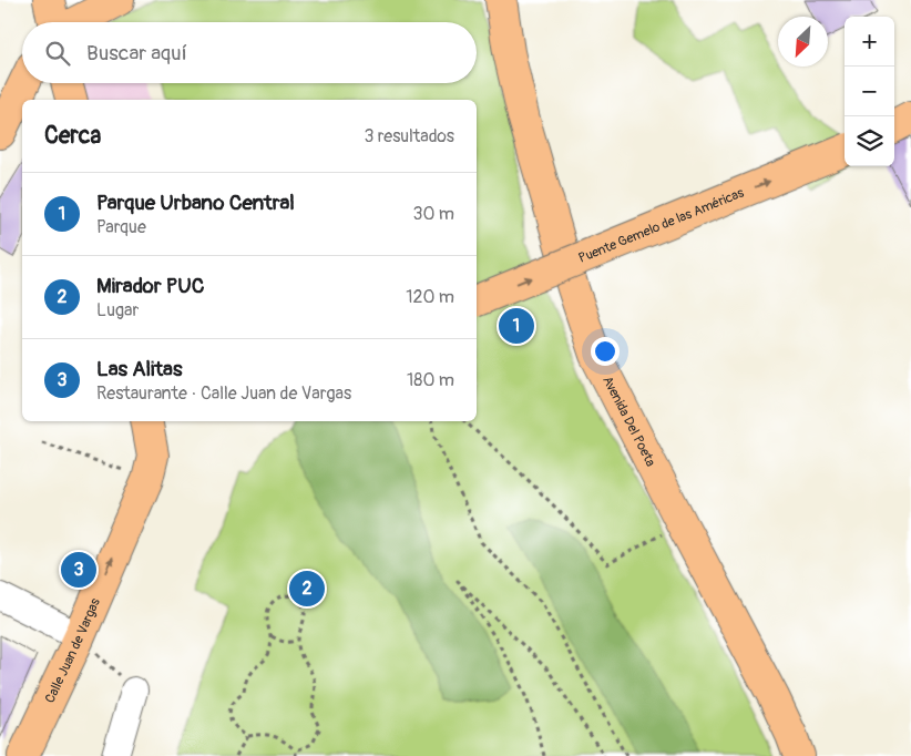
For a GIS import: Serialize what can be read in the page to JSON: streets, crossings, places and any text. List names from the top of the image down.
{
  "streets": {
    "main road": ["Puente Gemelo de las Américas", "Avenida Del Poeta", "Calle Juan de Vargas"]
  },
  "one_way": ["Puente Gemelo de las Américas", "Calle Juan de Vargas"],
  "north": "bottom left",
  "page": {
    "map_buttons": ["+", "−"],
    "search": "Buscar aquí",
    "heading": ["Cerca", "3 resultados"],
    "list": [
      {
        "mark": "1",
        "name": "Parque Urbano Central",
        "note": "Parque",
        "value": "30 m"
      },
      {
        "mark": "2",
        "name": "Mirador PUC",
        "note": "Lugar",
        "value": "120 m"
      },
      {
        "mark": "3",
        "name": "Las Alitas",
        "note": "Restaurante · Calle Juan de Vargas",
        "value": "180 m"
      }
    ],
    "pins": ["1", "3", "2"]
  }
}
